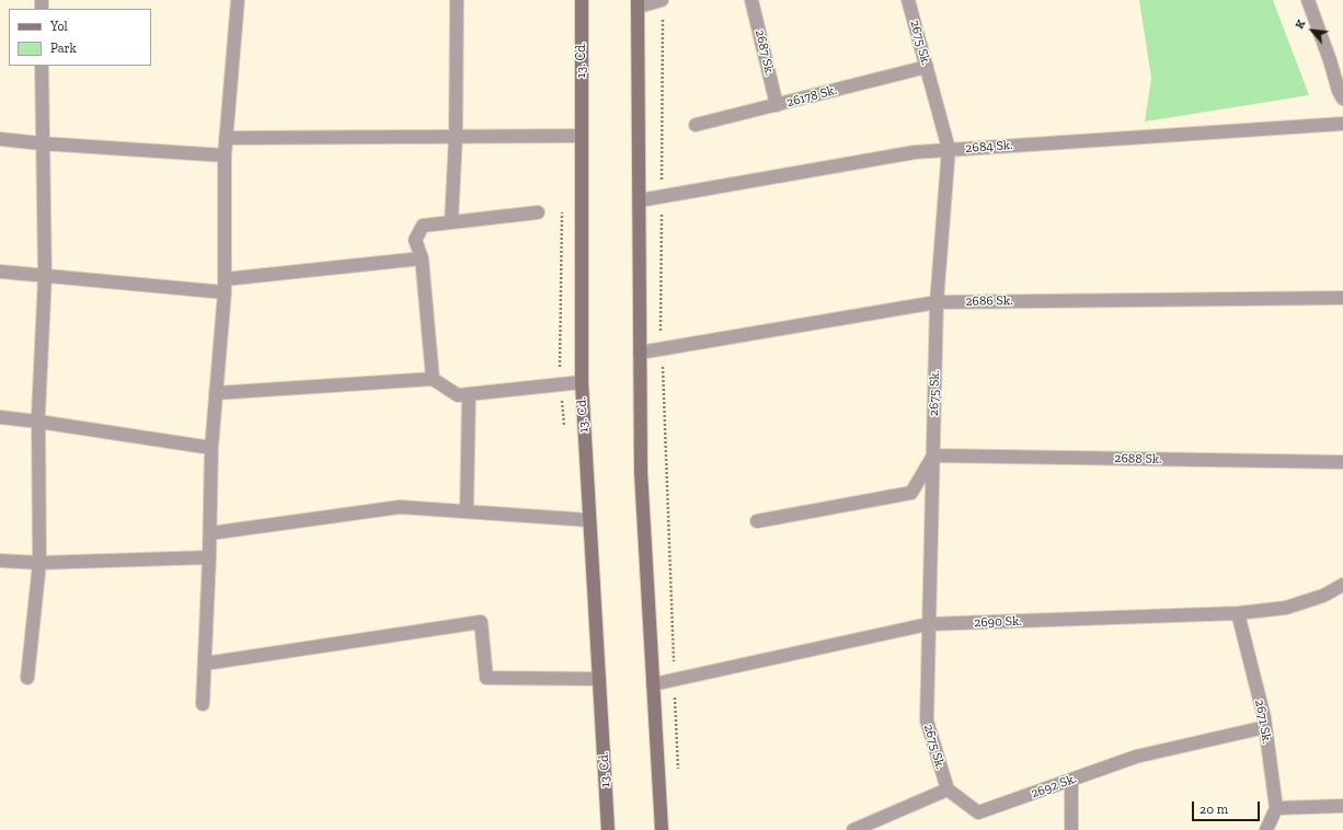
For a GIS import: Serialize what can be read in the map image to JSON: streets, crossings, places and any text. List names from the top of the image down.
{
  "streets": {
    "main road": ["13. Cd."],
    "street": [
      "2675 Sk.",
      "2687 Sk.",
      "26178 Sk.",
      "2684 Sk.",
      "2686 Sk.",
      "2688 Sk.",
      "2690 Sk.",
      "2671 Sk.",
      "2692 Sk."
    ]
  },
  "crossings": [
    ["2675 Sk.", "26178 Sk."],
    ["2675 Sk.", "2684 Sk."],
    ["2675 Sk.", "2686 Sk."],
    ["2675 Sk.", "2688 Sk."],
    ["2675 Sk.", "2690 Sk."],
    ["2675 Sk.", "2692 Sk."],
    ["2687 Sk.", "26178 Sk."],
    ["2690 Sk.", "2671 Sk."],
    ["2671 Sk.", "2692 Sk."]
  ],
  "legend": ["Yol", "Park"],
  "scale_bar": "20 m",
  "north": "top left"
}
